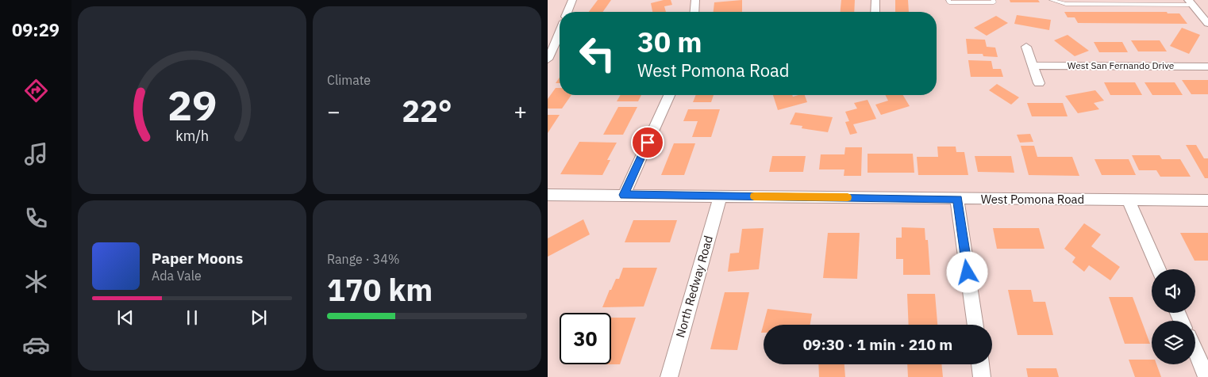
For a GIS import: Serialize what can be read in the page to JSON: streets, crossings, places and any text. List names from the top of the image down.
{
  "streets": {
    "street": ["West San Fernando Drive", "West Pomona Road", "North Redway Road"]
  },
  "crossings": [
    ["West Pomona Road", "North Redway Road"]
  ],
  "page": {
    "tabs": "09:29",
    "tile": [
      "Climate",
      ["Range · 34%", "170 km"]
    ],
    "turn": ["30 m", "West Pomona Road"],
    "heat": ["−", "22°", "+"],
    "song": ["Paper Moons", "Ada Vale"],
    "limit": "30",
    "trip": "09:30 · 1 min · 210 m",
    "gauge": ["29", "km/h"]
  }
}
